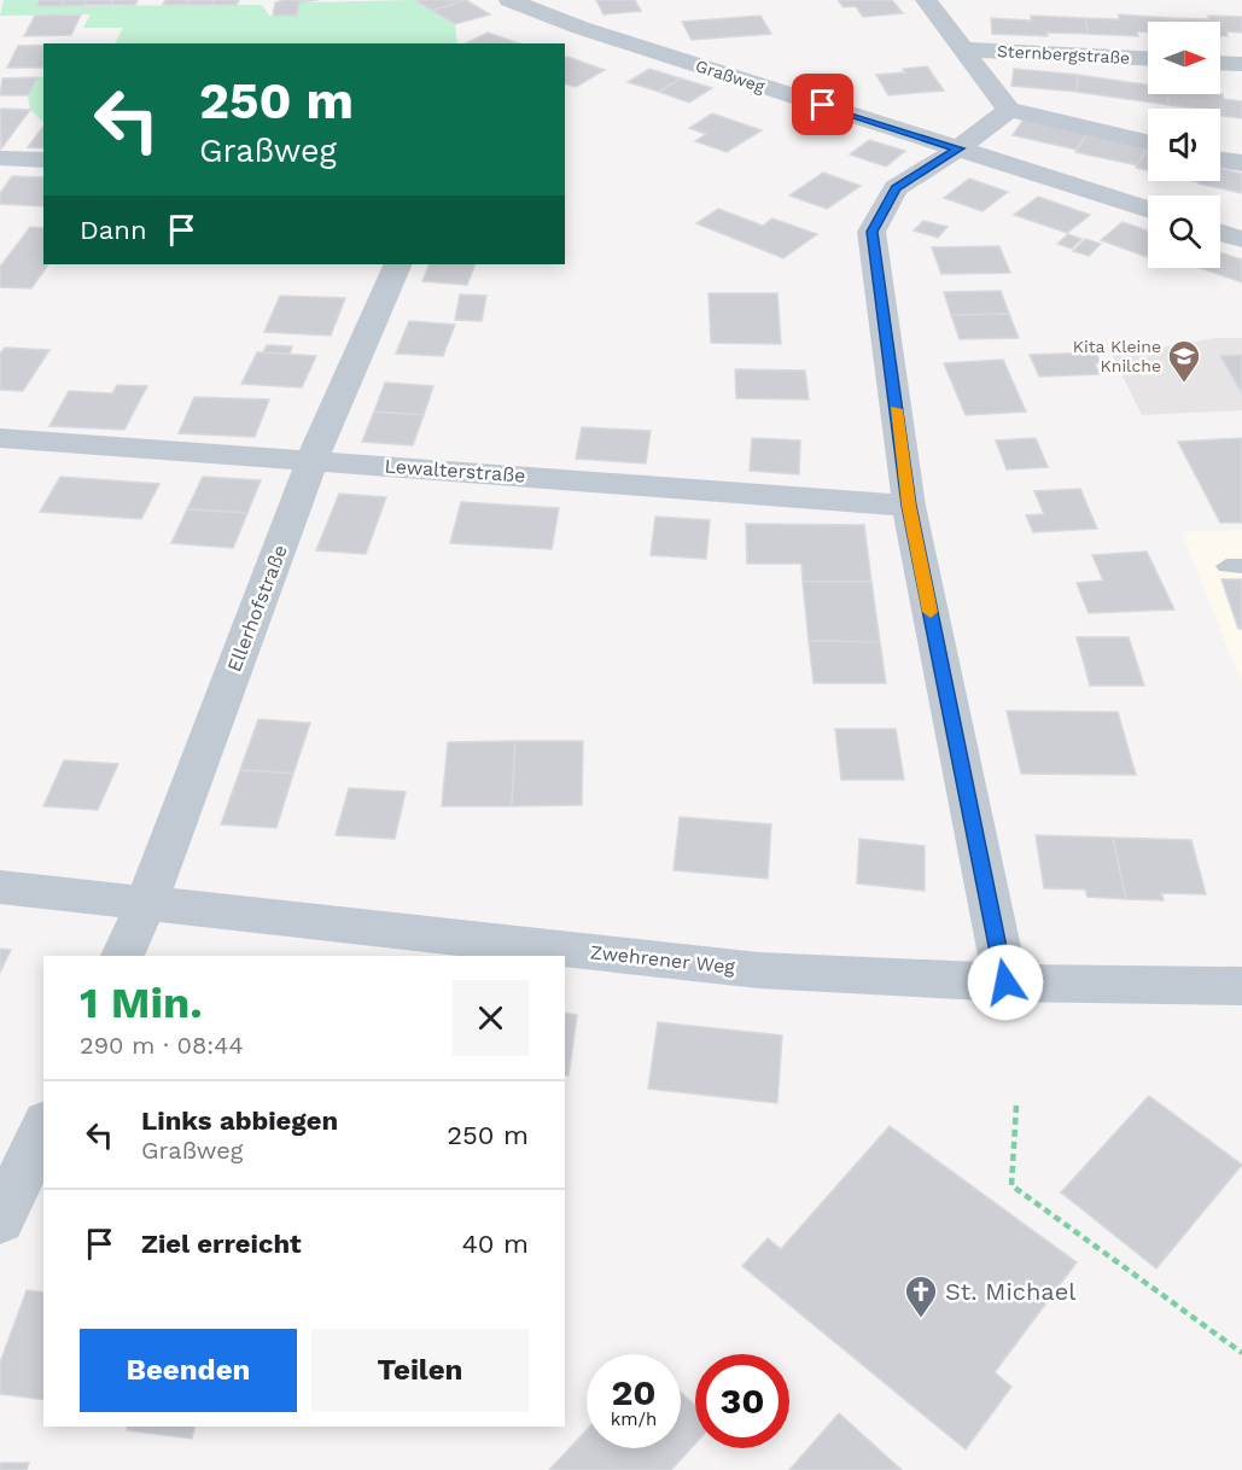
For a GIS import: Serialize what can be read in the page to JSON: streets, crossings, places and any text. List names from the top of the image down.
{
  "streets": {
    "street": [
      "Sternbergstraße",
      "Graßweg",
      "Lewalterstraße",
      "Ellerhofstraße",
      "Zwehrener Weg"
    ]
  },
  "crossings": [
    ["Lewalterstraße", "Ellerhofstraße"],
    ["Ellerhofstraße", "Zwehrener Weg"]
  ],
  "places": {
    "school or university": ["Kita Kleine Knilche"],
    "church": ["St. Michael"]
  },
  "north": "right",
  "page": {
    "turn": ["250 m", "Graßweg"],
    "then": "Dann",
    "heading": ["1 Min.", "290 m · 08:44"],
    "list": [
      {
        "name": "Links abbiegen",
        "note": "Graßweg",
        "value": "250 m"
      },
      {
        "name": "Ziel erreicht",
        "value": "40 m"
      }
    ],
    "buttons": ["Beenden", "Teilen"],
    "speed": "20 km/h",
    "limit": "30"
  }
}
